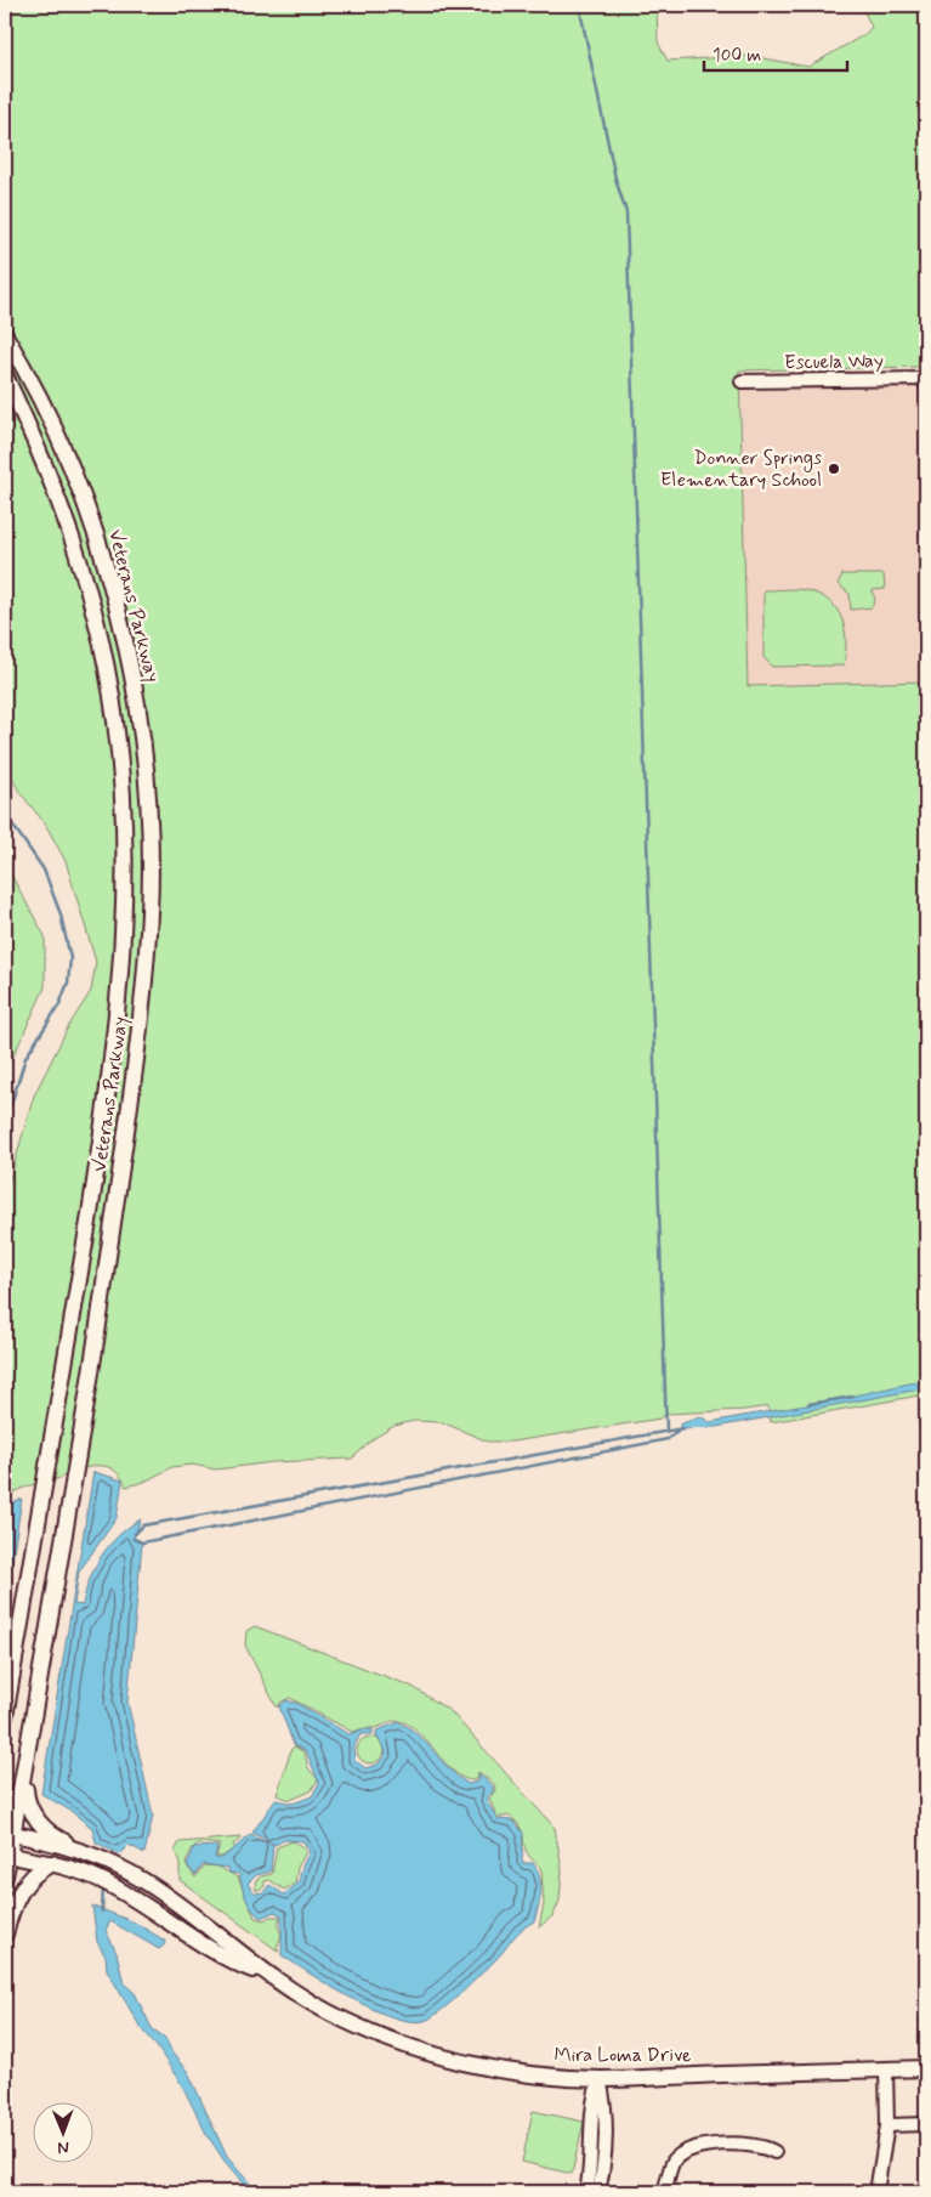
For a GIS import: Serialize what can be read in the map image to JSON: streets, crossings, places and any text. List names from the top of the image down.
{
  "streets": {
    "main road": ["Veterans Parkway", "Mira Loma Drive"],
    "street": ["Escuela Way"]
  },
  "crossings": [
    ["Veterans Parkway", "Mira Loma Drive"]
  ],
  "places": ["Donner Springs Elementary School"],
  "scale_bar": "100 m",
  "north": "bottom"
}
